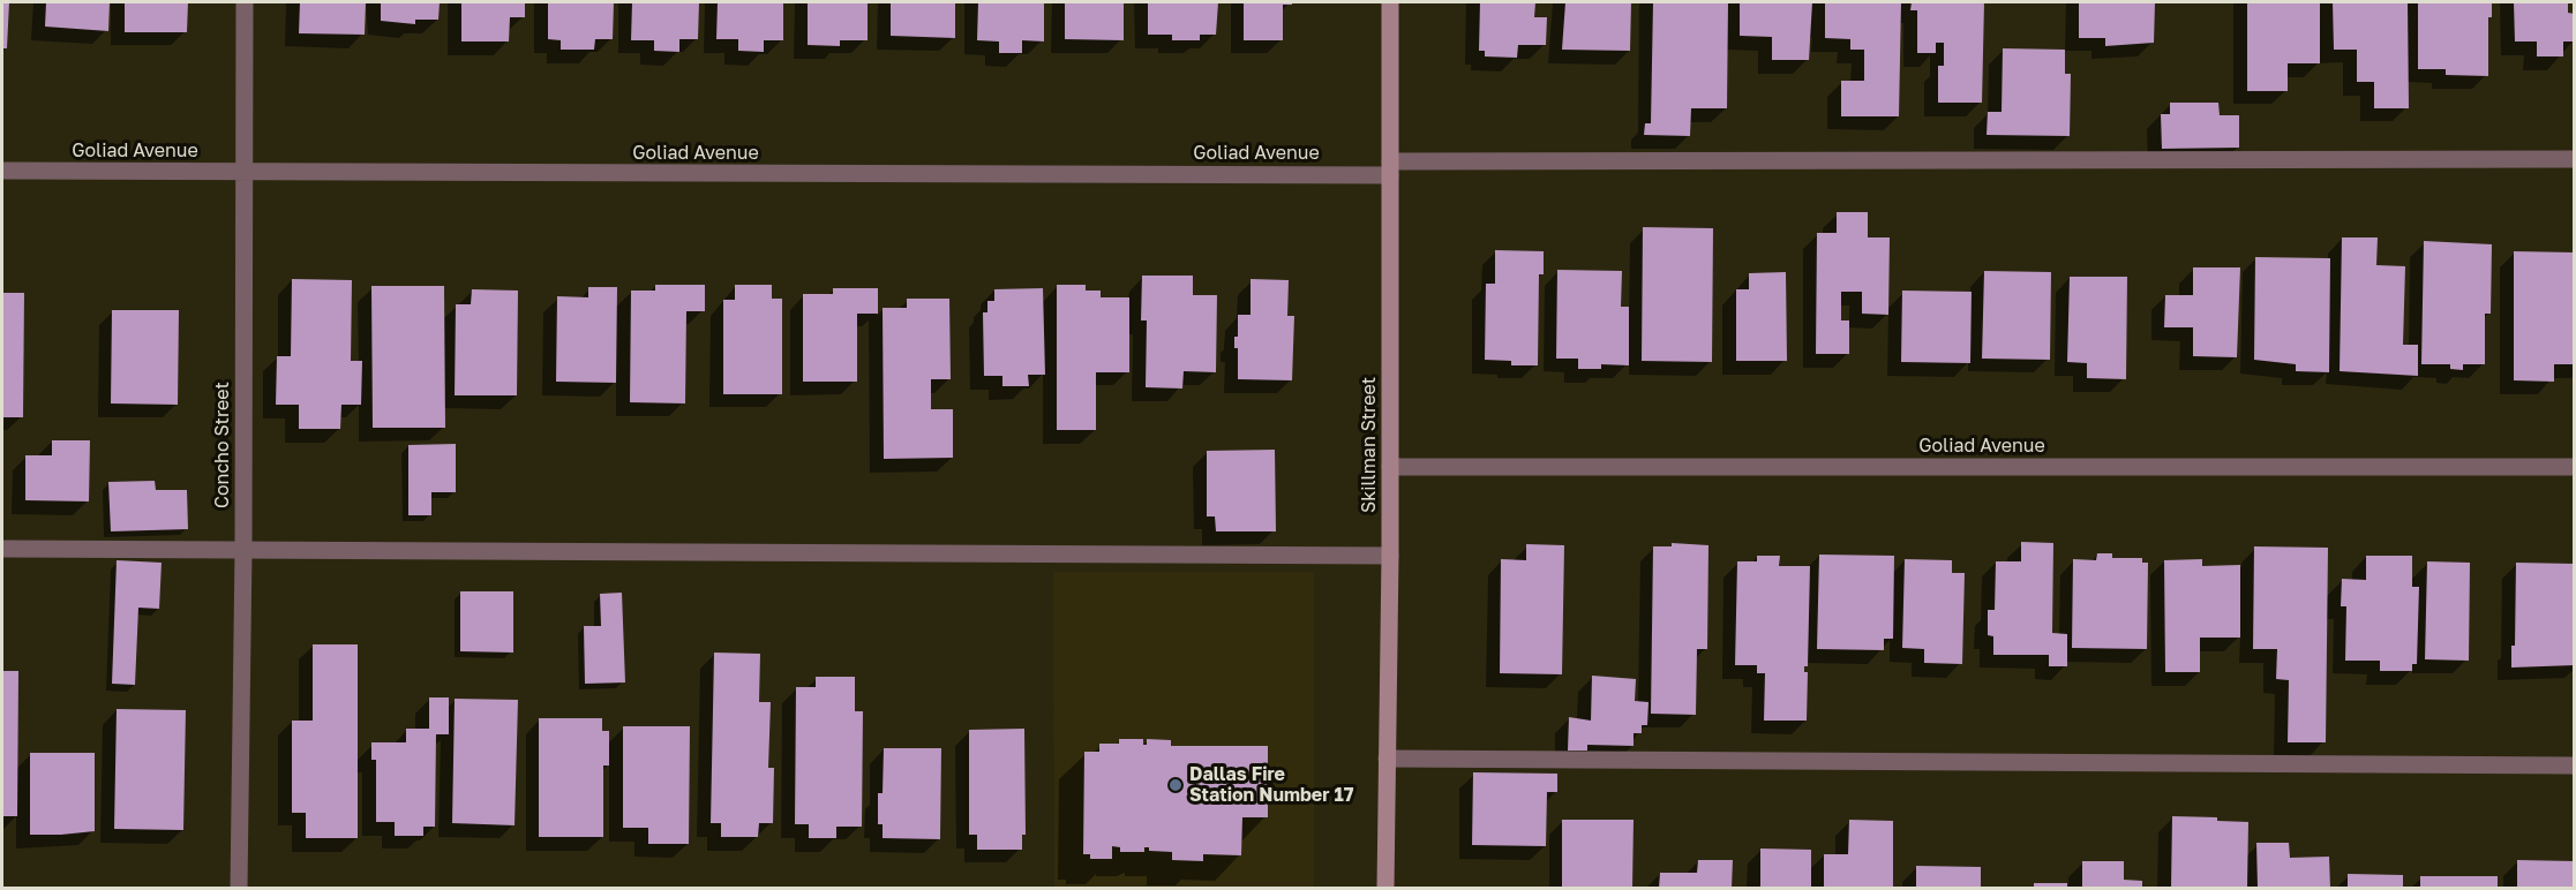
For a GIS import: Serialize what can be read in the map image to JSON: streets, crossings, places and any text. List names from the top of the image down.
{
  "streets": {
    "main road": ["Skillman Street"],
    "street": ["Goliad Avenue", "Concho Street"]
  },
  "crossings": [
    ["Goliad Avenue", "Concho Street"],
    ["Goliad Avenue", "Skillman Street"]
  ],
  "places": ["Dallas Fire Station Number 17"]
}
